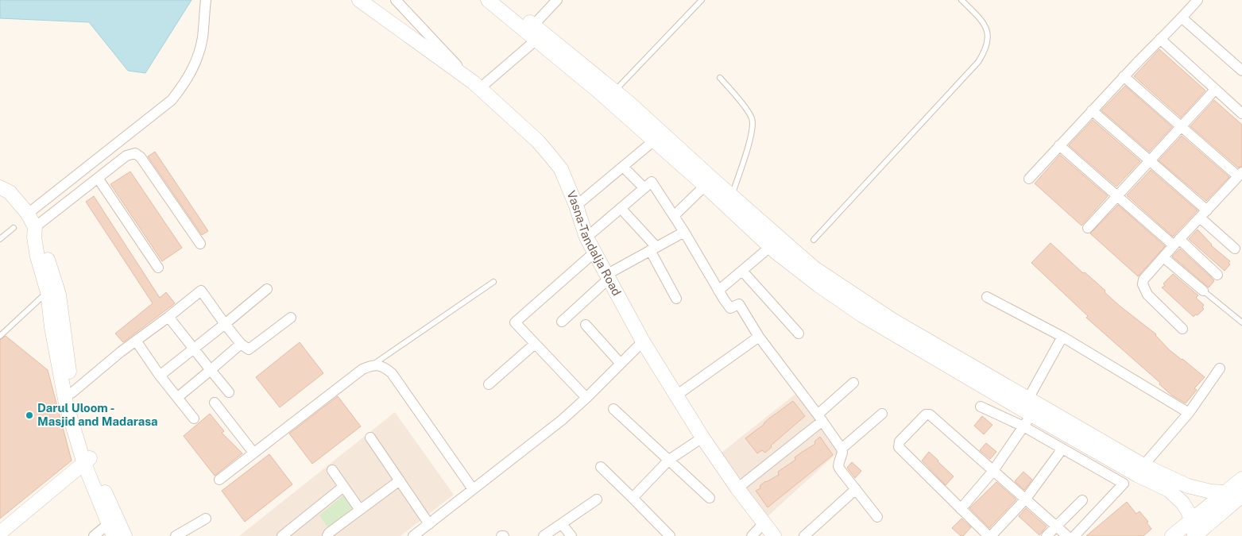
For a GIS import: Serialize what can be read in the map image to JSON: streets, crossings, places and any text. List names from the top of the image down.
{
  "streets": {
    "street": ["Vasna-Tandalja Road"]
  },
  "places": ["Darul Uloom - Masjid and Madarasa"]
}
